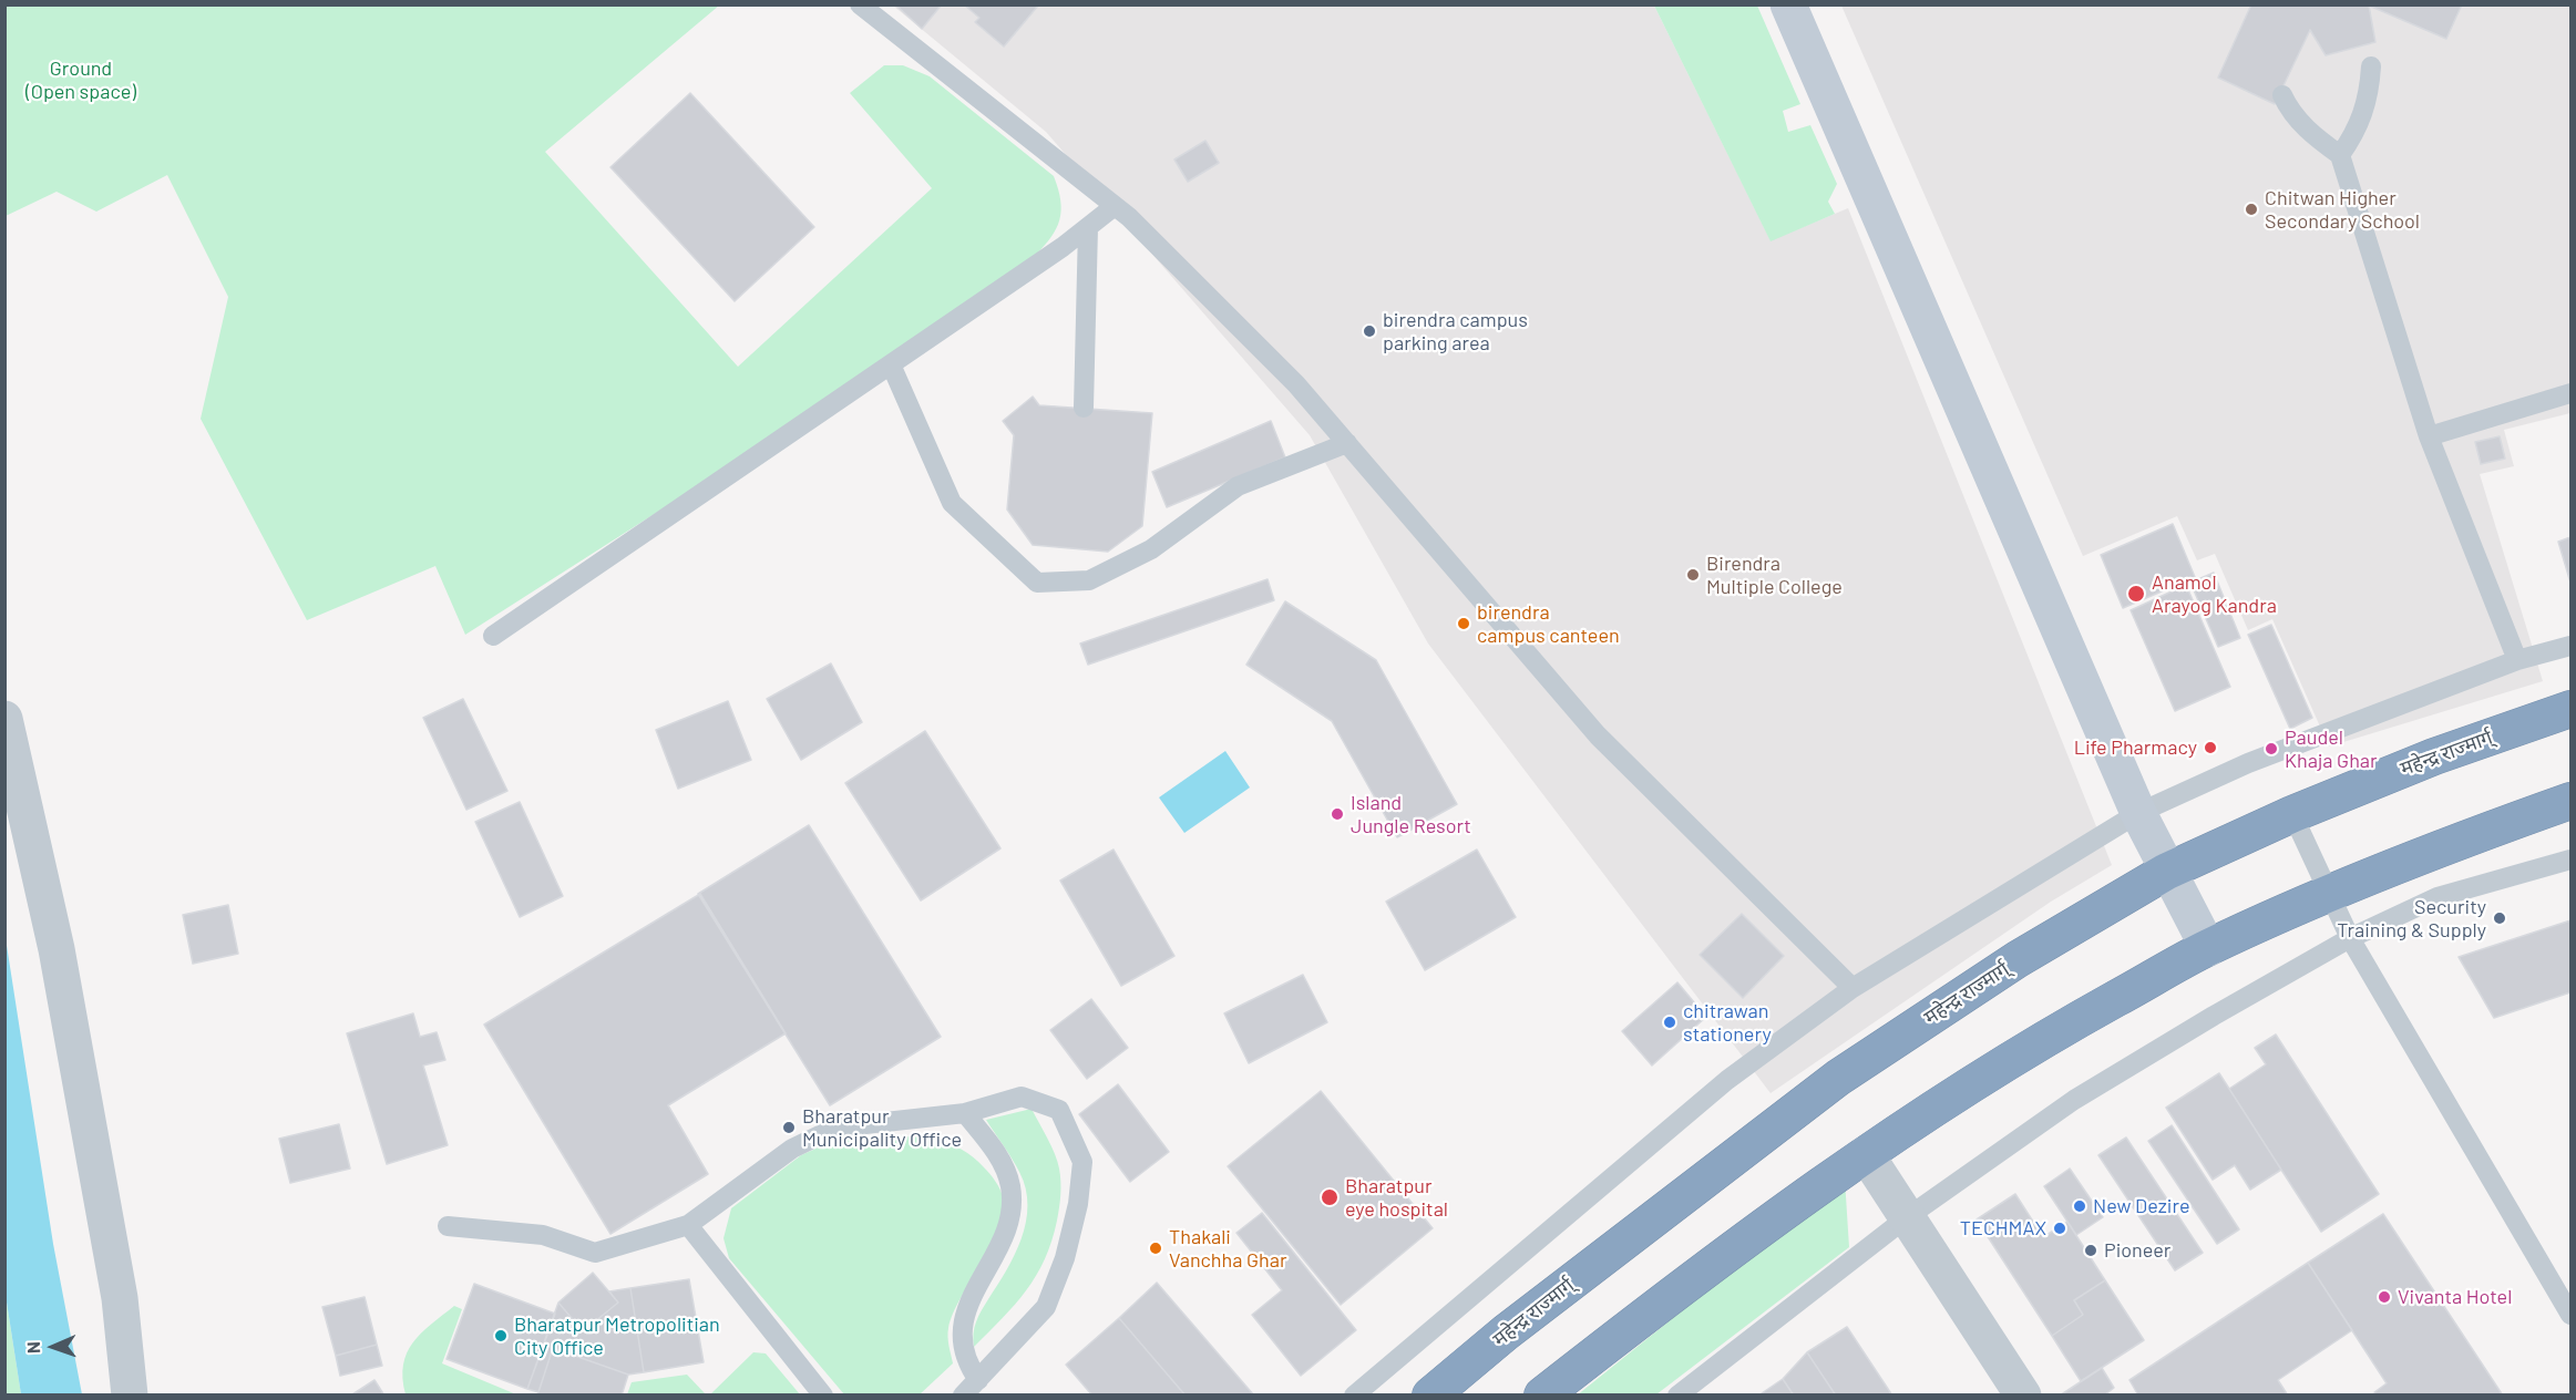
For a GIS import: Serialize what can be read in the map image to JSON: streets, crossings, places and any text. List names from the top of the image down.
{
  "streets": {
    "highway": ["महेन्द्र राज्मार्ग्"]
  },
  "parks": ["Ground (Open space)"],
  "places": [
    "Chitwan Higher Secondary School",
    "birendra campus parking area",
    "Birendra Multiple College",
    "Anamol Arayog Kandra",
    "birendra campus canteen",
    "Life Pharmacy",
    "Paudel Khaja Ghar",
    "Island Jungle Resort",
    "Security Training & Supply",
    "chitrawan stationery",
    "Bharatpur Municipality Office",
    "Bharatpur eye hospital",
    "New Dezire",
    "TECHMAX",
    "Thakali Vanchha Ghar",
    "Pioneer",
    "Vivanta Hotel",
    "Bharatpur Metropolitian City Office"
  ],
  "north": "left"
}
